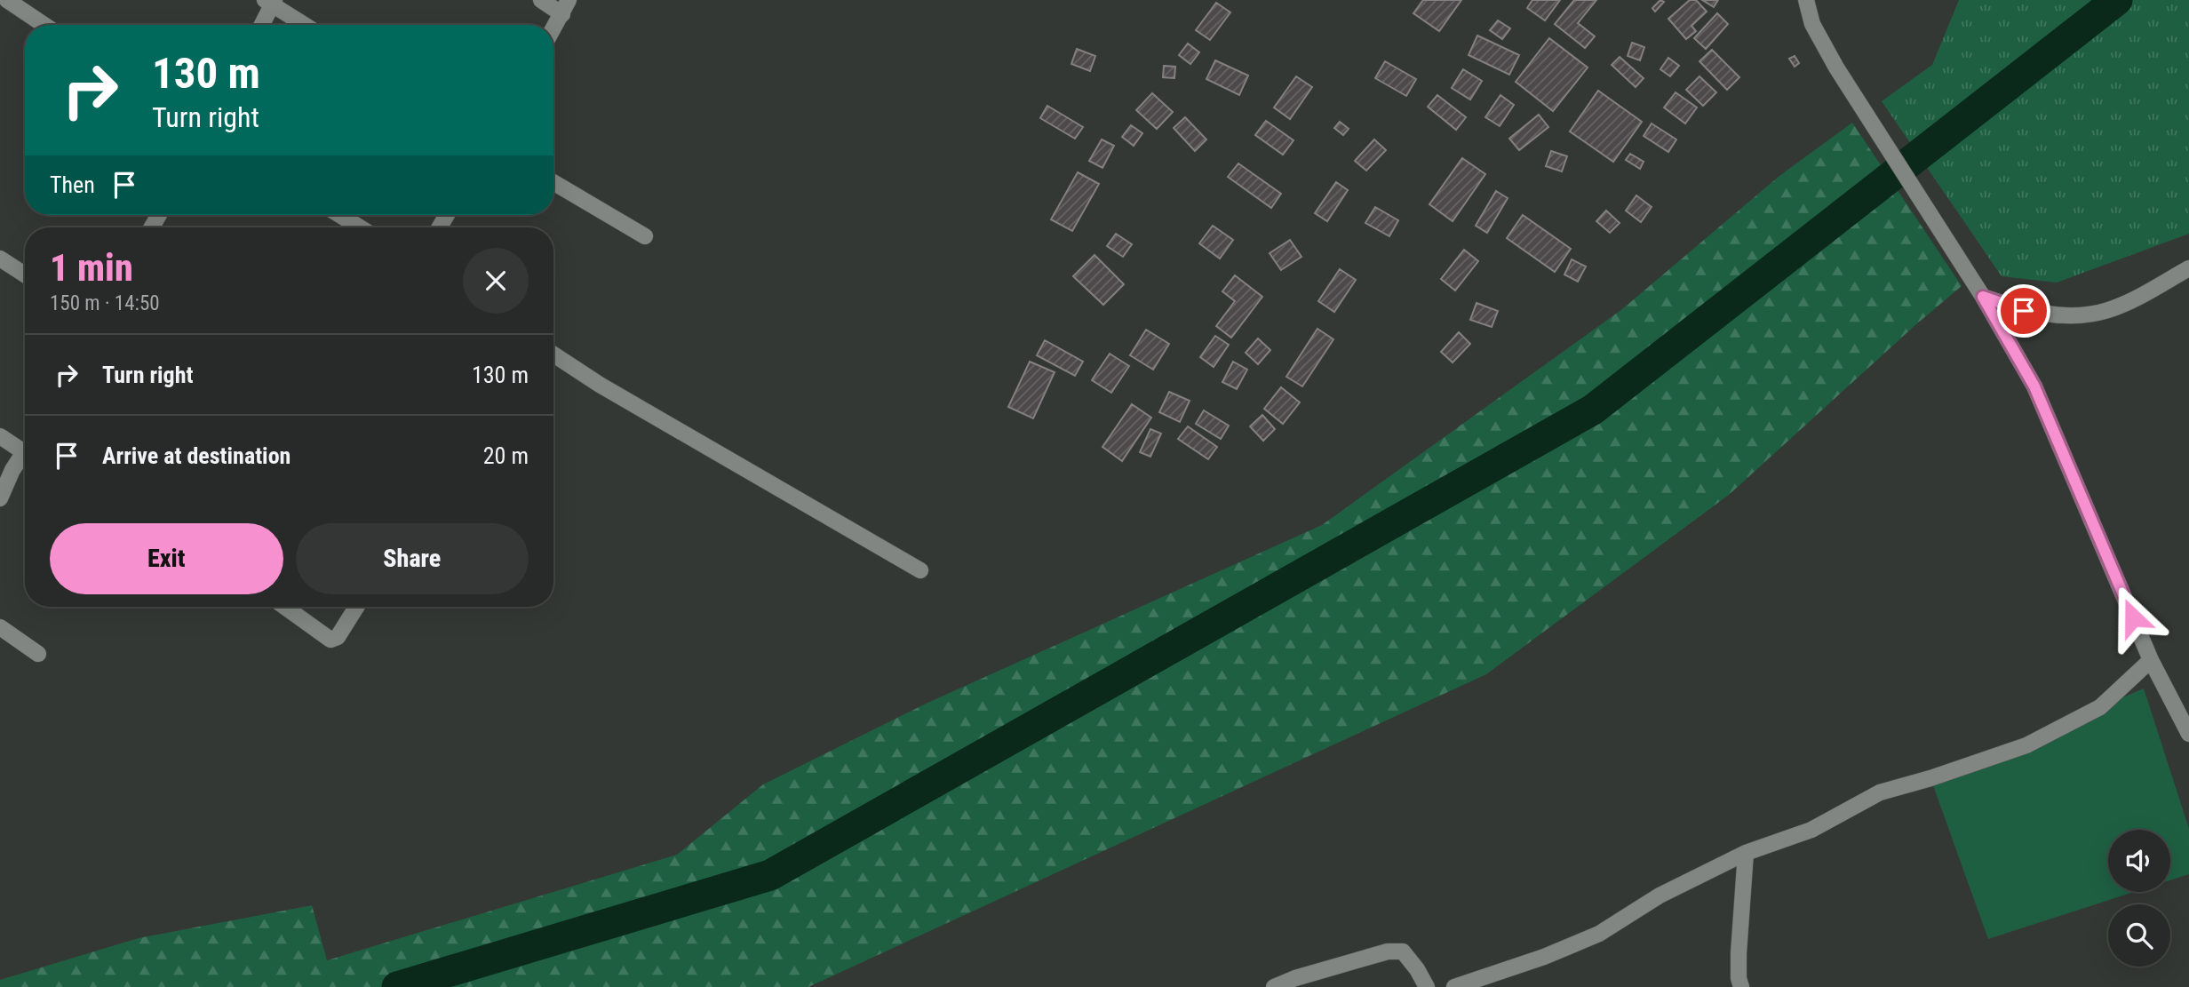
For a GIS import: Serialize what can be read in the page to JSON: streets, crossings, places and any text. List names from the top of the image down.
{
  "page": {
    "turn": ["130 m", "Turn right"],
    "then": "Then",
    "heading": ["1 min", "150 m · 14:50"],
    "list": [
      {
        "name": "Turn right",
        "value": "130 m"
      },
      {
        "name": "Arrive at destination",
        "value": "20 m"
      }
    ],
    "buttons": ["Exit", "Share"]
  }
}
